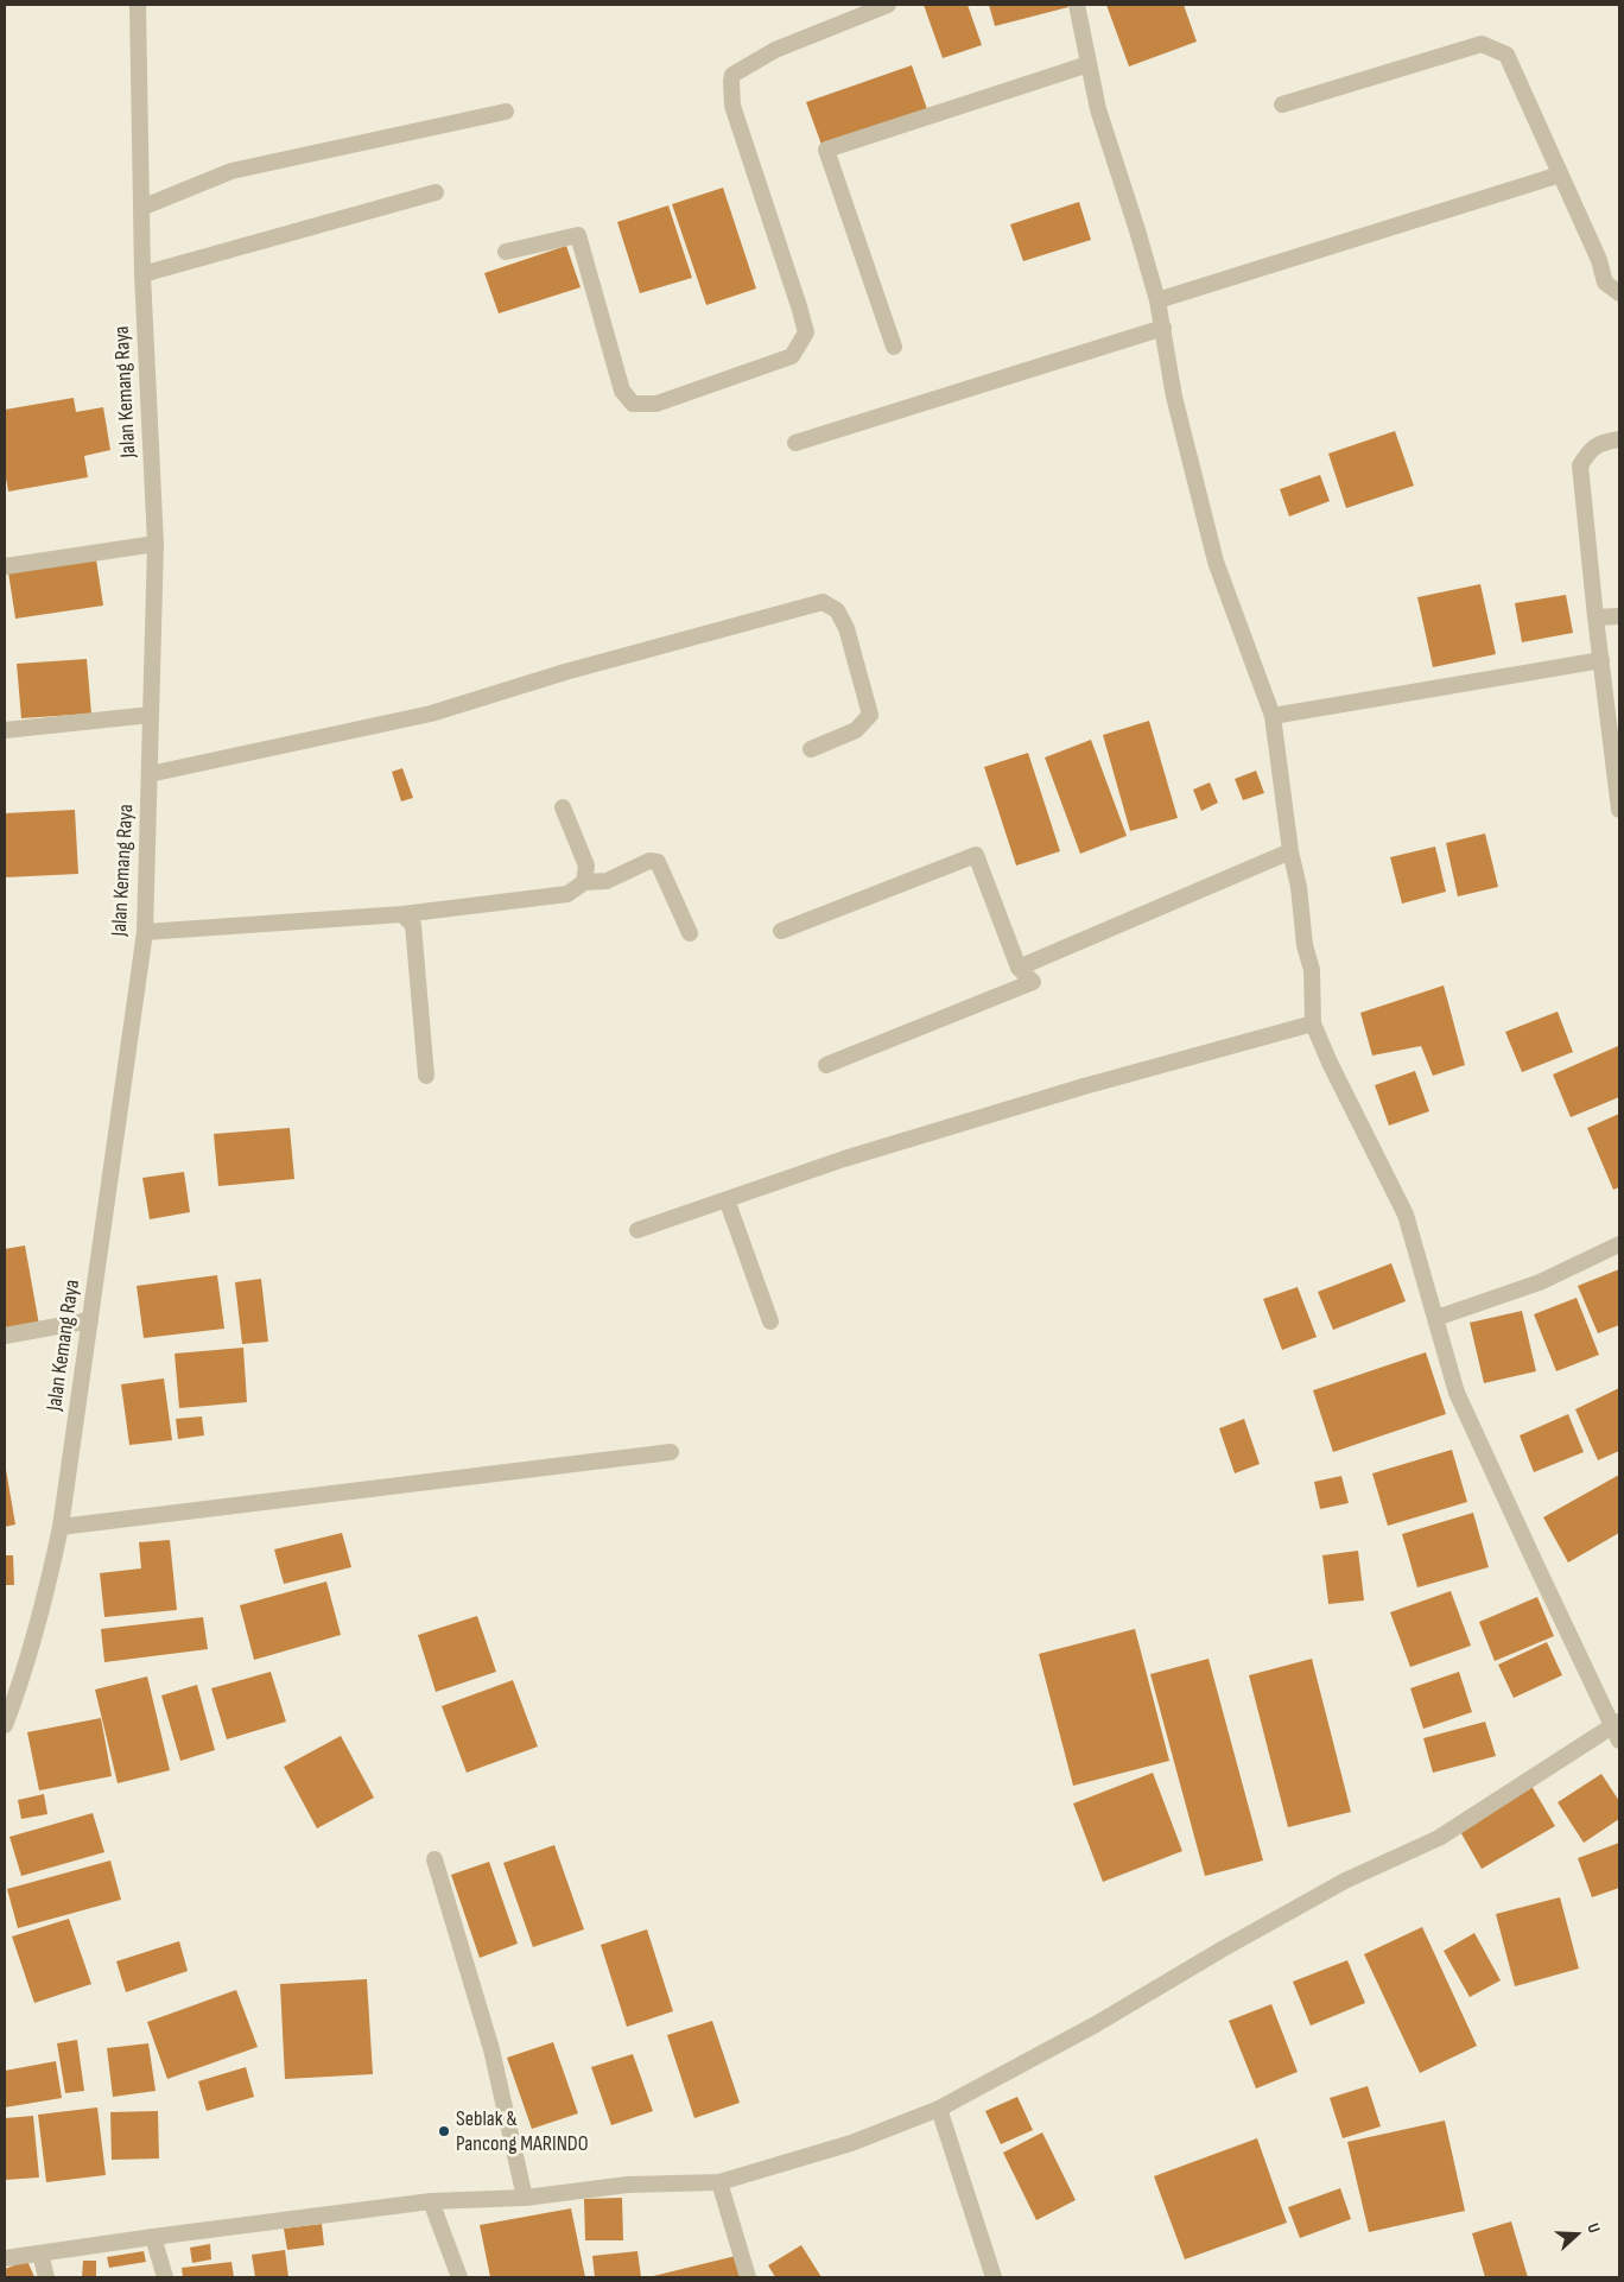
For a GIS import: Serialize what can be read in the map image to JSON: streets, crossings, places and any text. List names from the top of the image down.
{
  "streets": {
    "street": ["Jalan Kemang Raya"]
  },
  "places": ["Seblak & Pancong MARINDO"],
  "north": "right"
}
